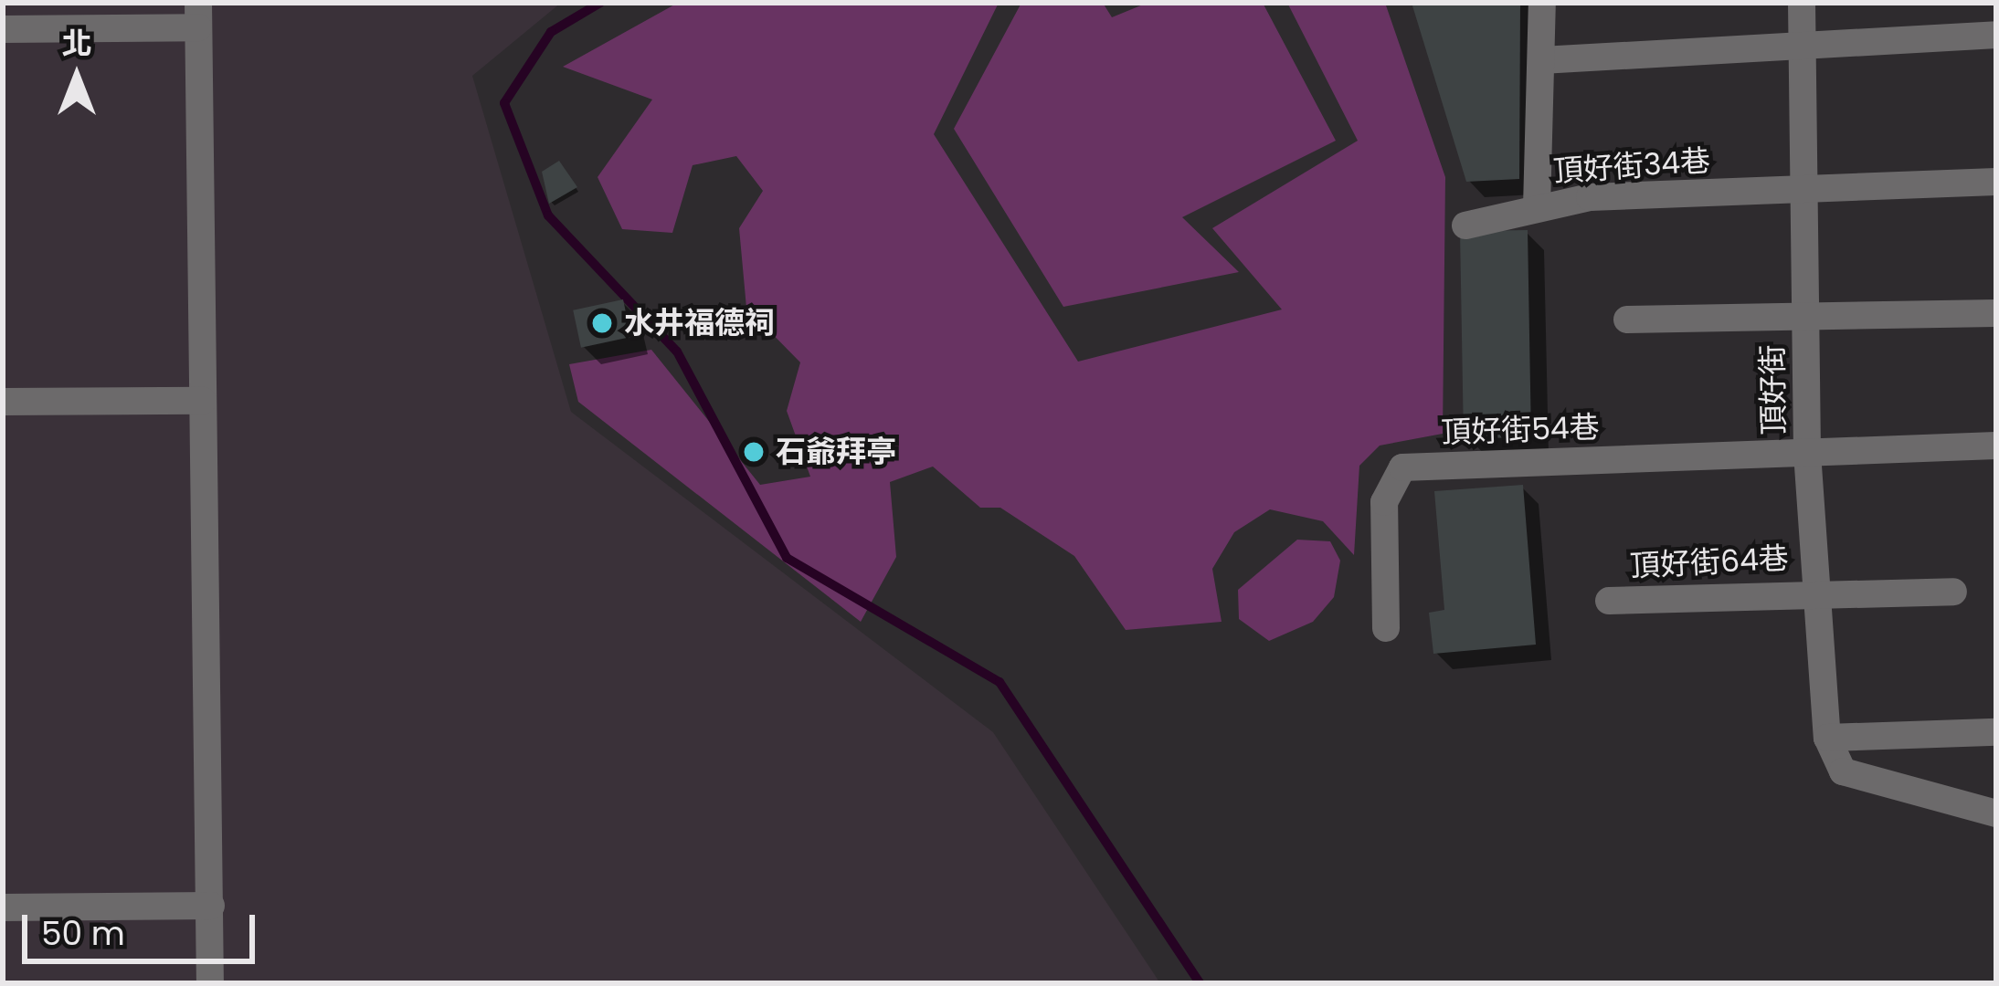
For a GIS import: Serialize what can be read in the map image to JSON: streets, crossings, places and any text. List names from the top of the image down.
{
  "streets": {
    "street": [
      "頂好街34巷",
      "頂好街",
      "頂好街54巷",
      "頂好街64巷"
    ]
  },
  "crossings": [
    ["頂好街34巷", "頂好街"],
    ["頂好街", "頂好街54巷"],
    ["頂好街", "頂好街64巷"]
  ],
  "places": ["水井福德祠", "石爺拜亭"],
  "scale_bar": "50 m",
  "north": "top"
}
